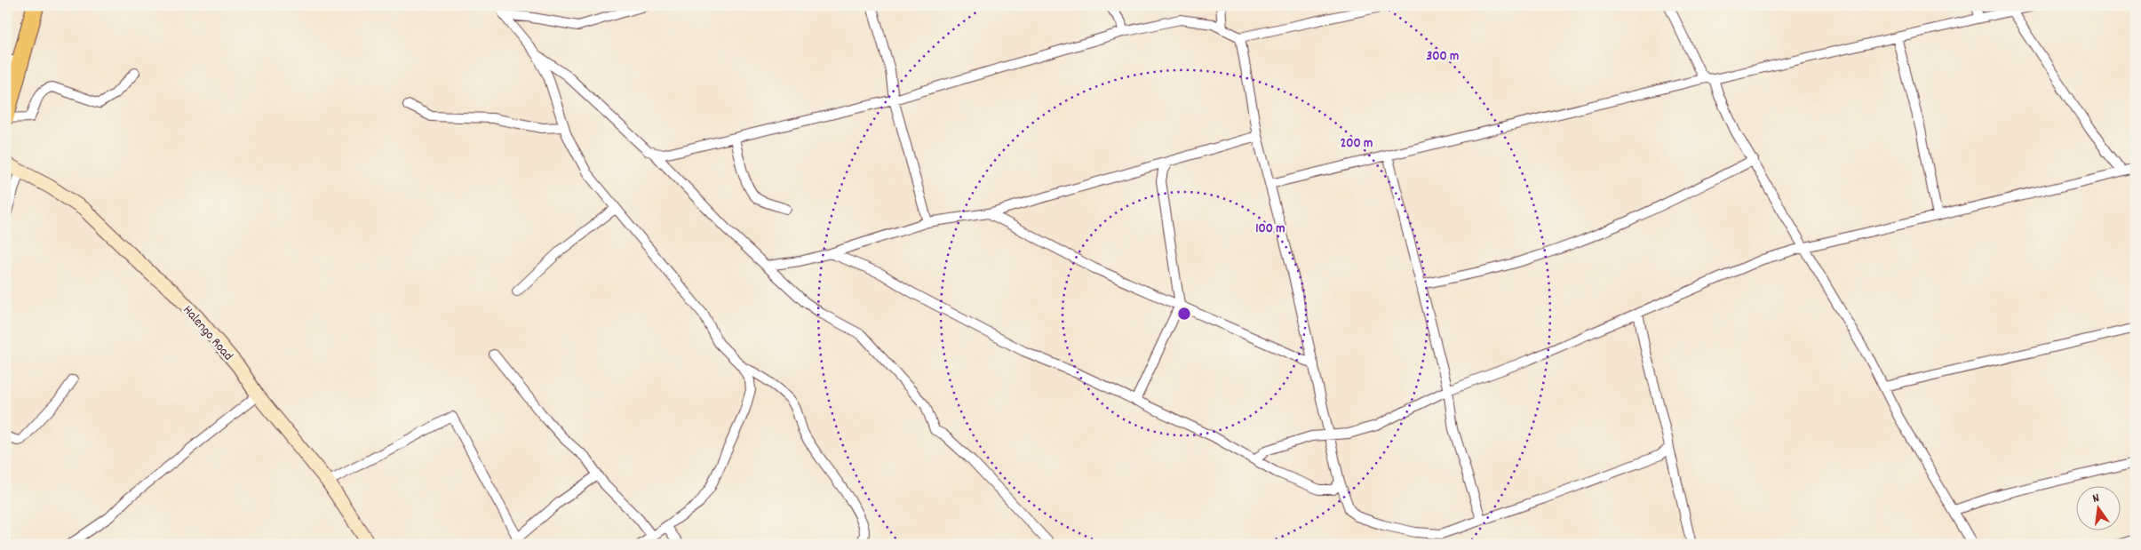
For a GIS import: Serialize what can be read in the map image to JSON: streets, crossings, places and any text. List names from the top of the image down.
{
  "streets": {
    "street": ["Halengo Road"]
  },
  "north": "top",
  "rings": ["300 m", "200 m", "100 m"]
}
